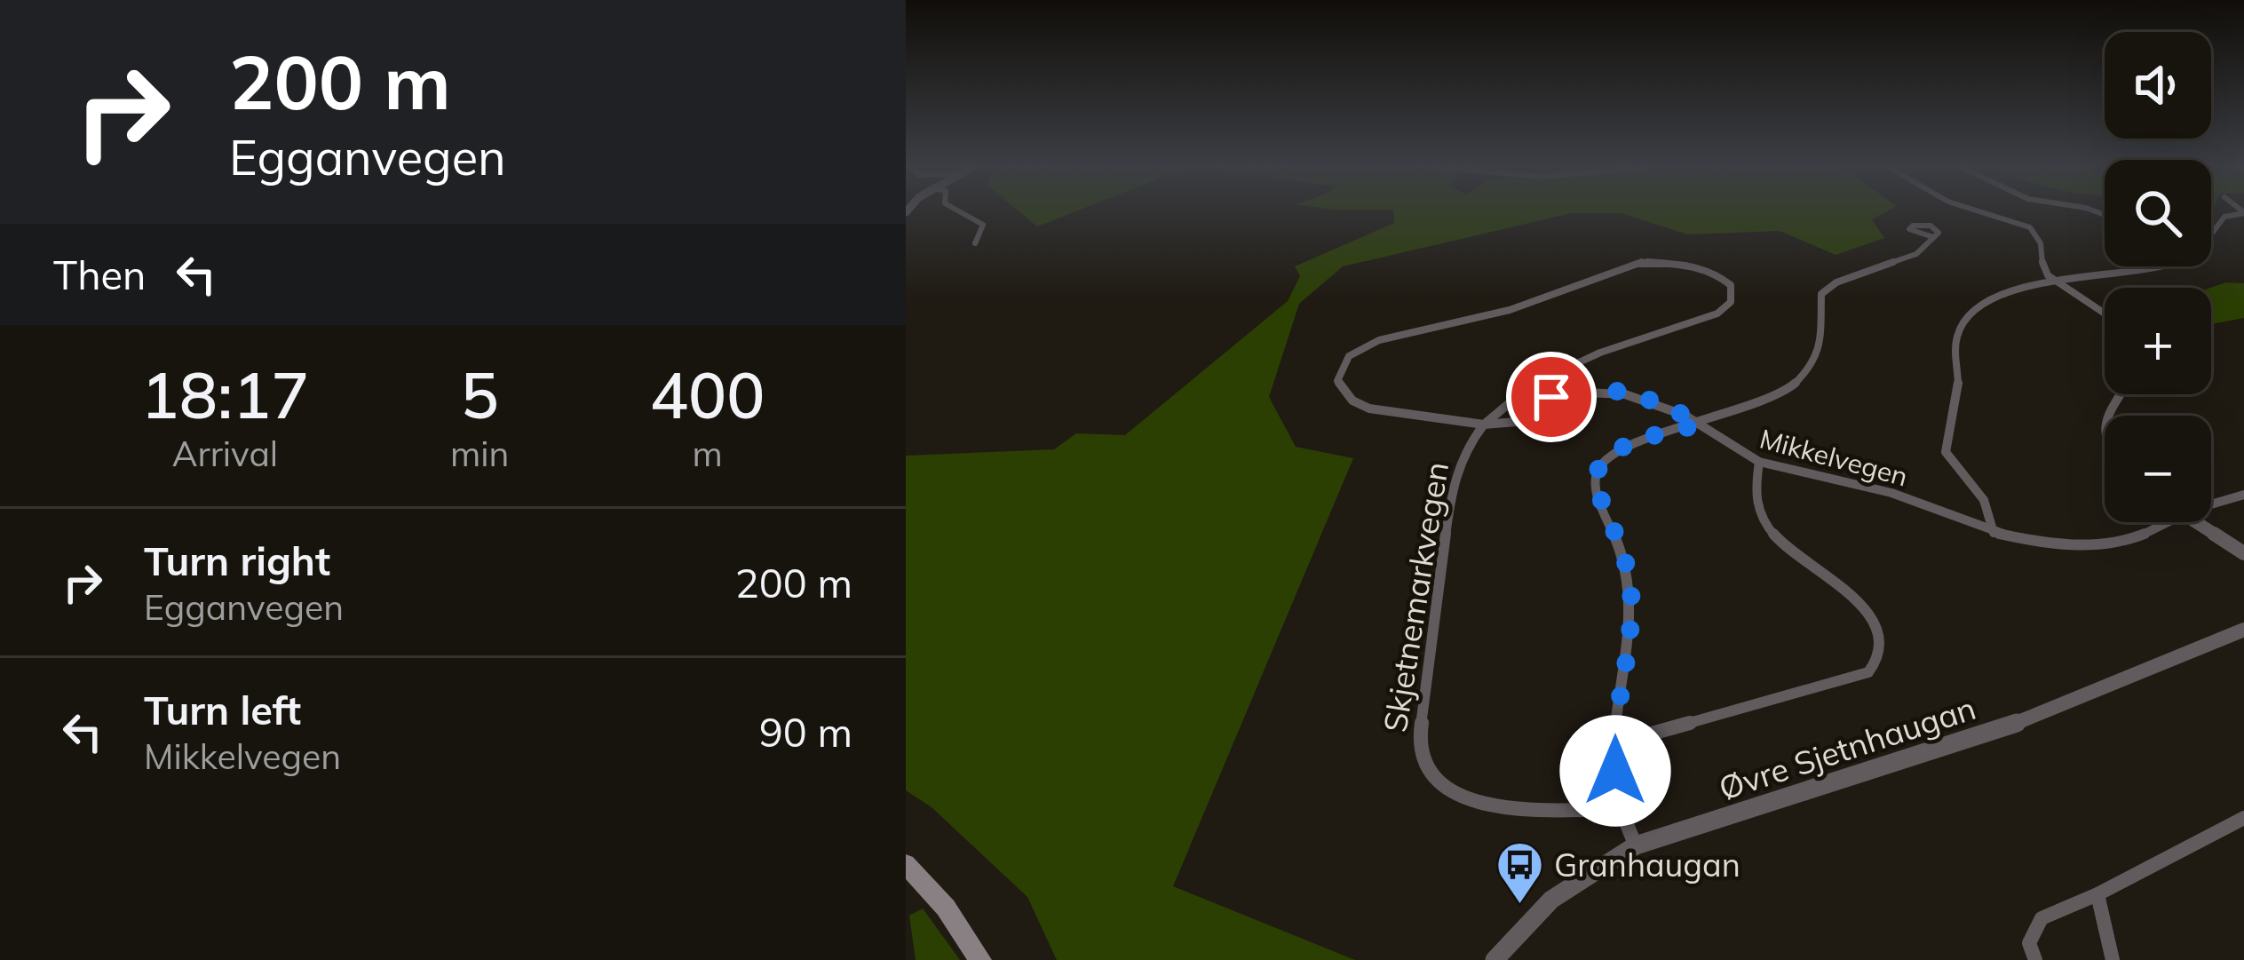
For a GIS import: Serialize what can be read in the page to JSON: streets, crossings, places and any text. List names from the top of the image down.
{
  "streets": {
    "street": ["Mikkelvegen", "Skjetnemarkvegen", "Øvre Sjetnhaugan"]
  },
  "crossings": [
    ["Mikkelvegen", "Skjetnemarkvegen"]
  ],
  "places": {
    "bus stop": ["Granhaugan"]
  },
  "page": {
    "turn": ["200 m", "Egganvegen"],
    "map_buttons": ["+", "−"],
    "then": "Then",
    "eta": [
      "18:17",
      "Arrival",
      "5",
      "min",
      "400",
      "m"
    ],
    "list": [
      {
        "name": "Turn right",
        "note": "Egganvegen",
        "value": "200 m"
      },
      {
        "name": "Turn left",
        "note": "Mikkelvegen",
        "value": "90 m"
      }
    ]
  }
}
